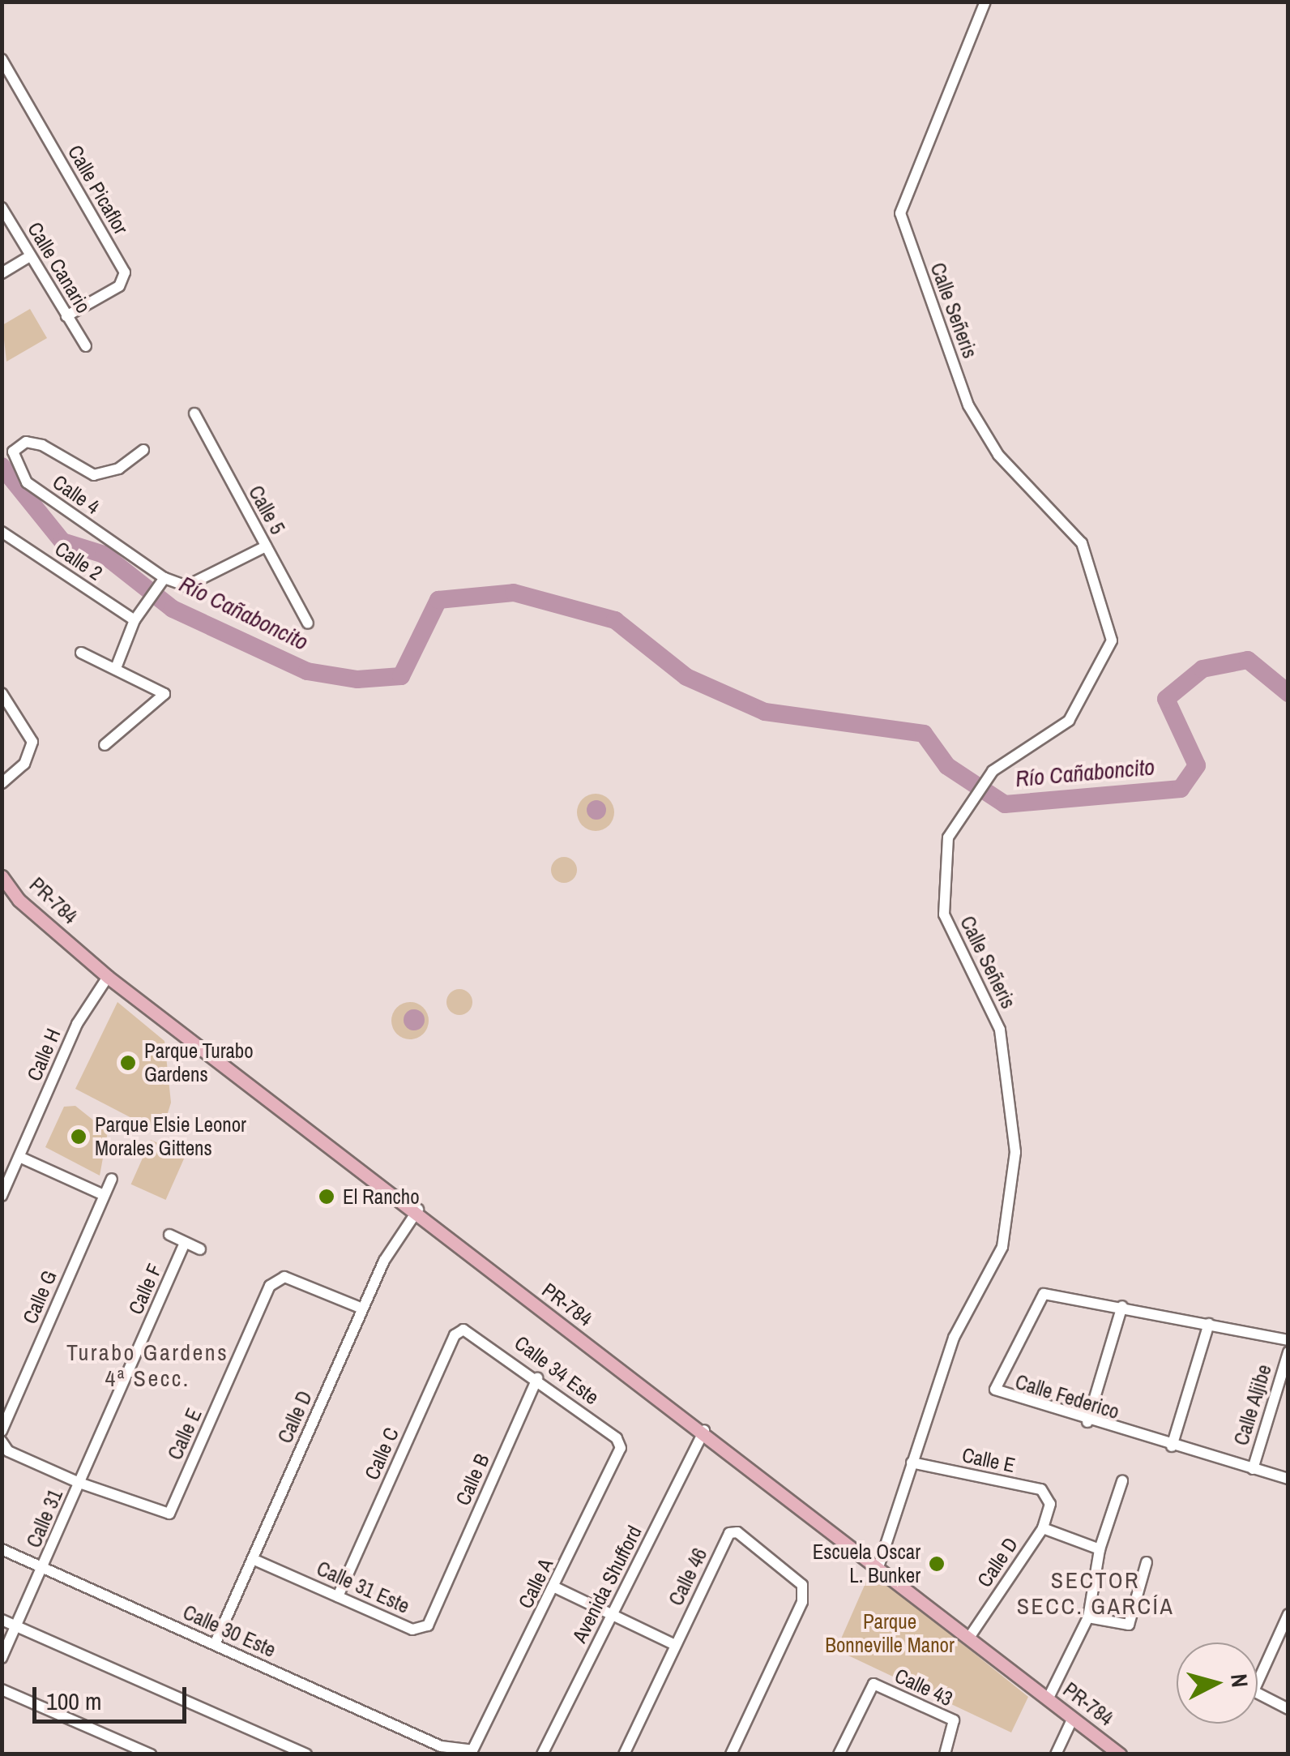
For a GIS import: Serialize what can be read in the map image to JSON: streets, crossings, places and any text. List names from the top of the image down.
{
  "streets": {
    "main road": ["PR-784"],
    "street": [
      "Calle Picaflor",
      "Calle Canario",
      "Calle Señeris",
      "Calle 4",
      "Calle 5",
      "Calle 2",
      "Calle H",
      "Calle F",
      "Calle G",
      "Calle 34 Este",
      "Calle Federico",
      "Calle Aljibe",
      "Calle D",
      "Calle E",
      "Calle C",
      "Calle B",
      "Calle 31",
      "Calle 46",
      "Calle A",
      "Avenida Shufford",
      "Calle 31 Este",
      "Calle 30 Este",
      "Calle 43"
    ]
  },
  "crossings": [
    ["Calle Picaflor", "Calle Canario"],
    ["Calle Señeris", "PR-784"],
    ["Calle Señeris", "Calle E"],
    ["PR-784", "Calle H"],
    ["PR-784", "Calle D"],
    ["PR-784", "Avenida Shufford"],
    ["Calle F", "Calle E"],
    ["Calle F", "Calle 31"],
    ["Calle 34 Este", "Calle C"],
    ["Calle 34 Este", "Calle B"],
    ["Calle 34 Este", "Calle A"],
    ["Calle Federico", "Calle Aljibe"],
    ["Calle D", "Calle E"],
    ["Calle D", "Calle 31 Este"],
    ["Calle D", "Calle 30 Este"],
    ["Calle E", "Calle 31"],
    ["Calle C", "Calle 31 Este"],
    ["Calle B", "Calle 31 Este"],
    ["Calle 31", "Calle 30 Este"],
    ["Calle A", "Calle 30 Este"]
  ],
  "districts": ["Turabo Gardens 4ª Secc.", "SECTOR SECC. GARCÍA"],
  "water": ["Río Cañaboncito"],
  "parks": ["Parque Bonneville Manor"],
  "places": [
    "Parque Turabo Gardens",
    "Parque Elsie Leonor Morales Gittens",
    "El Rancho",
    "Escuela Oscar L. Bunker"
  ],
  "scale_bar": "100 m",
  "north": "right"
}
